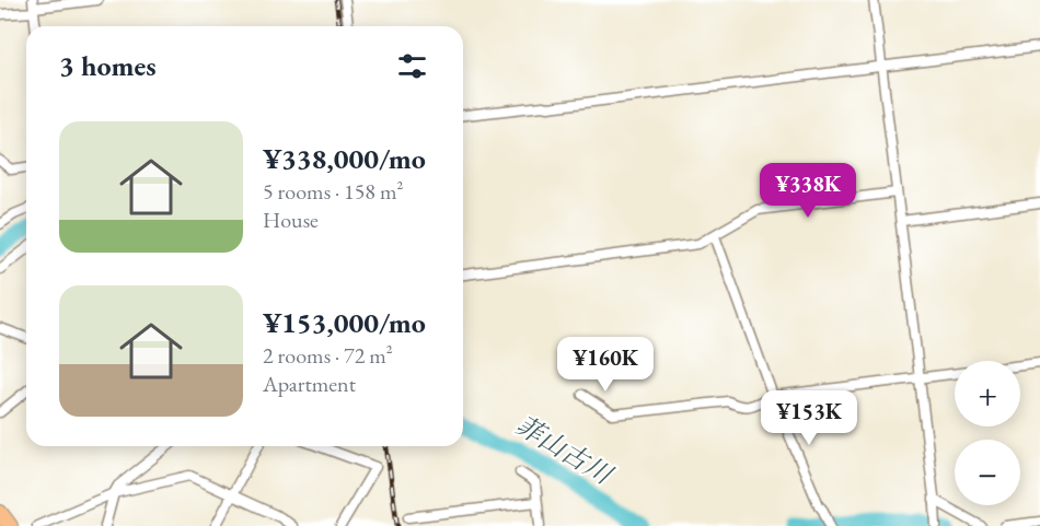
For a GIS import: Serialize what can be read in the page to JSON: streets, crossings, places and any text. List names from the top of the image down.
{
  "water": ["菲山古川"],
  "page": {
    "heading": "3 homes",
    "list": [
      {
        "name": "¥338,000/mo",
        "note": "5 rooms · 158 m² · House"
      },
      {
        "name": "¥153,000/mo",
        "note": "2 rooms · 72 m² · Apartment"
      }
    ],
    "price": ["¥338K", "¥160K", "¥153K"],
    "map_buttons": ["+", "−"]
  }
}
